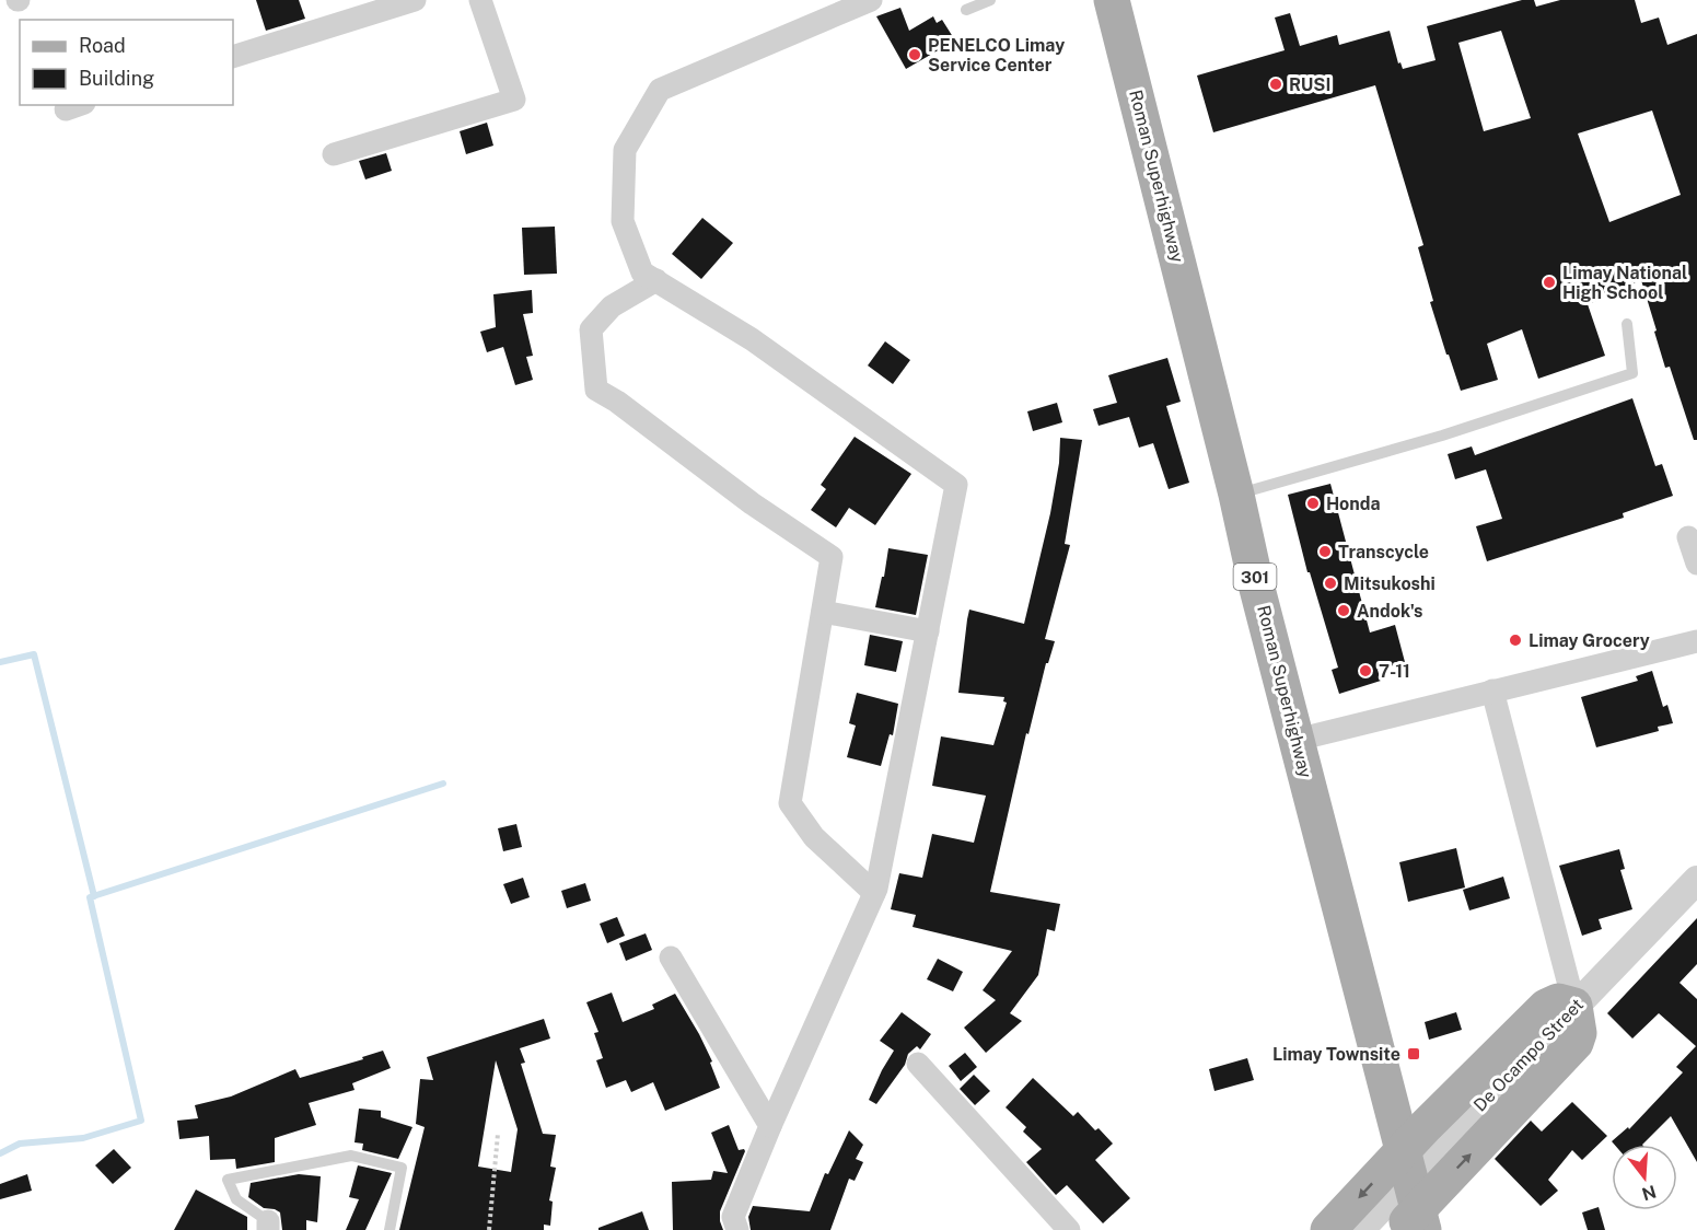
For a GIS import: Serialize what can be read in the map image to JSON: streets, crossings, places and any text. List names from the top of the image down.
{
  "streets": {
    "main road": ["Roman Superhighway", "301"],
    "street": ["De Ocampo Street"]
  },
  "places": {
    "other": [
      "PENELCO Limay Service Center",
      "RUSI",
      "Limay National High School",
      "Honda",
      "Transcycle",
      "Mitsukoshi",
      "Andok's",
      "Limay Grocery",
      "7-11"
    ],
    "transit": ["Limay Townsite"]
  },
  "legend": ["Road", "Building"],
  "north": "bottom"
}
